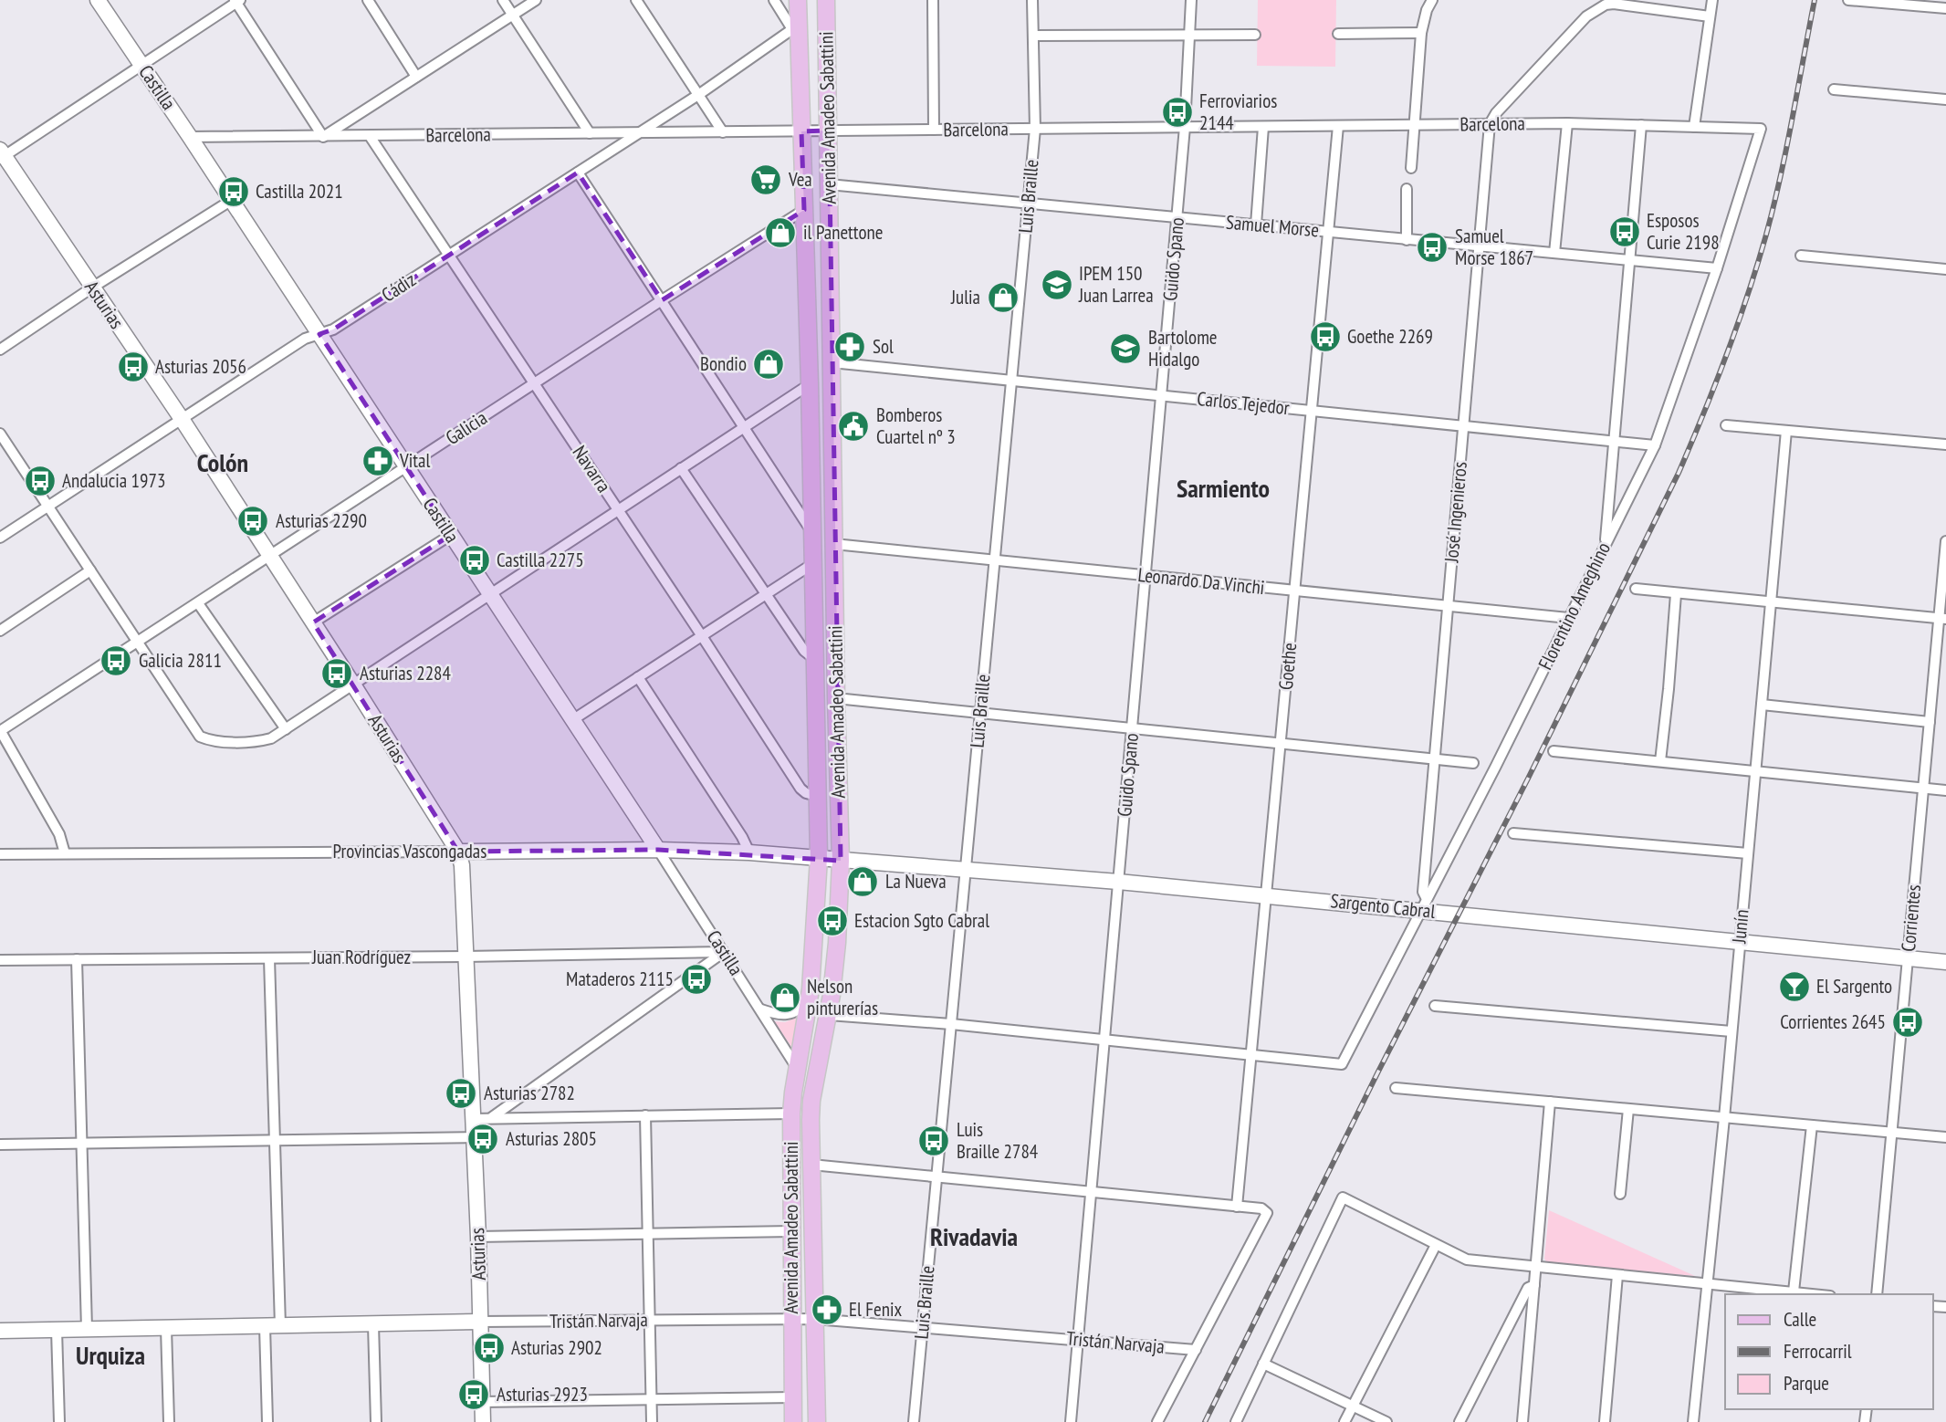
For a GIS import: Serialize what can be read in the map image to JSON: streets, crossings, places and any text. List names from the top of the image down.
{
  "streets": {
    "main road": ["Avenida Amadeo Sabattini"],
    "street": [
      "Castilla",
      "Barcelona",
      "Luis Braille",
      "Samuel Morse",
      "Guido Spano",
      "Cádiz",
      "Asturias",
      "Carlos Tejedor",
      "Galicia",
      "Navarra",
      "José Ingenieros",
      "Leonardo Da Vinchi",
      "Florentino Ameghino",
      "Goethe",
      "Provincias Vascongadas",
      "Sargento Cabral",
      "Corrientes",
      "Junín",
      "Juan Rodríguez",
      "Tristán Narvaja"
    ]
  },
  "crossings": [
    ["Castilla", "Avenida Amadeo Sabattini"],
    ["Castilla", "Barcelona"],
    ["Castilla", "Cádiz"],
    ["Castilla", "Galicia"],
    ["Castilla", "Provincias Vascongadas"],
    ["Castilla", "Juan Rodríguez"],
    ["Avenida Amadeo Sabattini", "Barcelona"],
    ["Avenida Amadeo Sabattini", "Samuel Morse"],
    ["Avenida Amadeo Sabattini", "Cádiz"],
    ["Avenida Amadeo Sabattini", "Carlos Tejedor"],
    ["Avenida Amadeo Sabattini", "Galicia"],
    ["Avenida Amadeo Sabattini", "Navarra"],
    ["Avenida Amadeo Sabattini", "Leonardo Da Vinchi"],
    ["Avenida Amadeo Sabattini", "Provincias Vascongadas"],
    ["Avenida Amadeo Sabattini", "Sargento Cabral"],
    ["Avenida Amadeo Sabattini", "Tristán Narvaja"],
    ["Barcelona", "Luis Braille"],
    ["Barcelona", "Guido Spano"],
    ["Barcelona", "Cádiz"],
    ["Barcelona", "Navarra"],
    ["Barcelona", "José Ingenieros"],
    ["Barcelona", "Florentino Ameghino"],
    ["Barcelona", "Goethe"],
    ["Luis Braille", "Samuel Morse"],
    ["Luis Braille", "Carlos Tejedor"],
    ["Luis Braille", "Leonardo Da Vinchi"],
    ["Luis Braille", "Sargento Cabral"],
    ["Luis Braille", "Tristán Narvaja"],
    ["Samuel Morse", "Guido Spano"],
    ["Samuel Morse", "José Ingenieros"],
    ["Samuel Morse", "Florentino Ameghino"],
    ["Samuel Morse", "Goethe"],
    ["Guido Spano", "Carlos Tejedor"],
    ["Guido Spano", "Leonardo Da Vinchi"],
    ["Guido Spano", "Sargento Cabral"],
    ["Guido Spano", "Tristán Narvaja"],
    ["Cádiz", "Asturias"],
    ["Cádiz", "Navarra"],
    ["Asturias", "Galicia"],
    ["Asturias", "Provincias Vascongadas"],
    ["Asturias", "Juan Rodríguez"],
    ["Asturias", "Tristán Narvaja"],
    ["Carlos Tejedor", "José Ingenieros"],
    ["Carlos Tejedor", "Florentino Ameghino"],
    ["Carlos Tejedor", "Goethe"],
    ["Galicia", "Navarra"],
    ["José Ingenieros", "Leonardo Da Vinchi"],
    ["José Ingenieros", "Florentino Ameghino"],
    ["José Ingenieros", "Sargento Cabral"],
    ["Leonardo Da Vinchi", "Florentino Ameghino"],
    ["Leonardo Da Vinchi", "Goethe"],
    ["Florentino Ameghino", "Goethe"],
    ["Florentino Ameghino", "Sargento Cabral"],
    ["Goethe", "Sargento Cabral"],
    ["Provincias Vascongadas", "Sargento Cabral"],
    ["Sargento Cabral", "Corrientes"],
    ["Sargento Cabral", "Junín"]
  ],
  "districts": [
    "Colón",
    "Sarmiento",
    "Rivadavia",
    "Urquiza"
  ],
  "places": {
    "bus stop": [
      "Ferroviarios 2144",
      "Castilla 2021",
      "Esposos Curie 2198",
      "Samuel Morse 1867",
      "Goethe 2269",
      "Asturias 2056",
      "Andalucia 1973",
      "Asturias 2290",
      "Castilla 2275",
      "Galicia 2811",
      "Asturias 2284",
      "Estacion Sgto Cabral",
      "Mataderos 2115",
      "Corrientes 2645",
      "Asturias 2782",
      "Asturias 2805",
      "Luis Braille 2784",
      "Asturias 2902",
      "Asturias 2923"
    ],
    "supermarket": ["Vea"],
    "shop": [
      "il Panettone",
      "Julia",
      "Bondio",
      "La Nueva",
      "Nelson pinturerías"
    ],
    "school or university": ["IPEM 150 Juan Larrea", "Bartolome Hidalgo"],
    "pharmacy": ["Sol", "Vital", "El Fenix"],
    "public building": ["Bomberos Cuartel nº 3"],
    "bar": ["El Sargento"]
  },
  "legend": ["Calle", "Ferrocarril", "Parque"]
}
